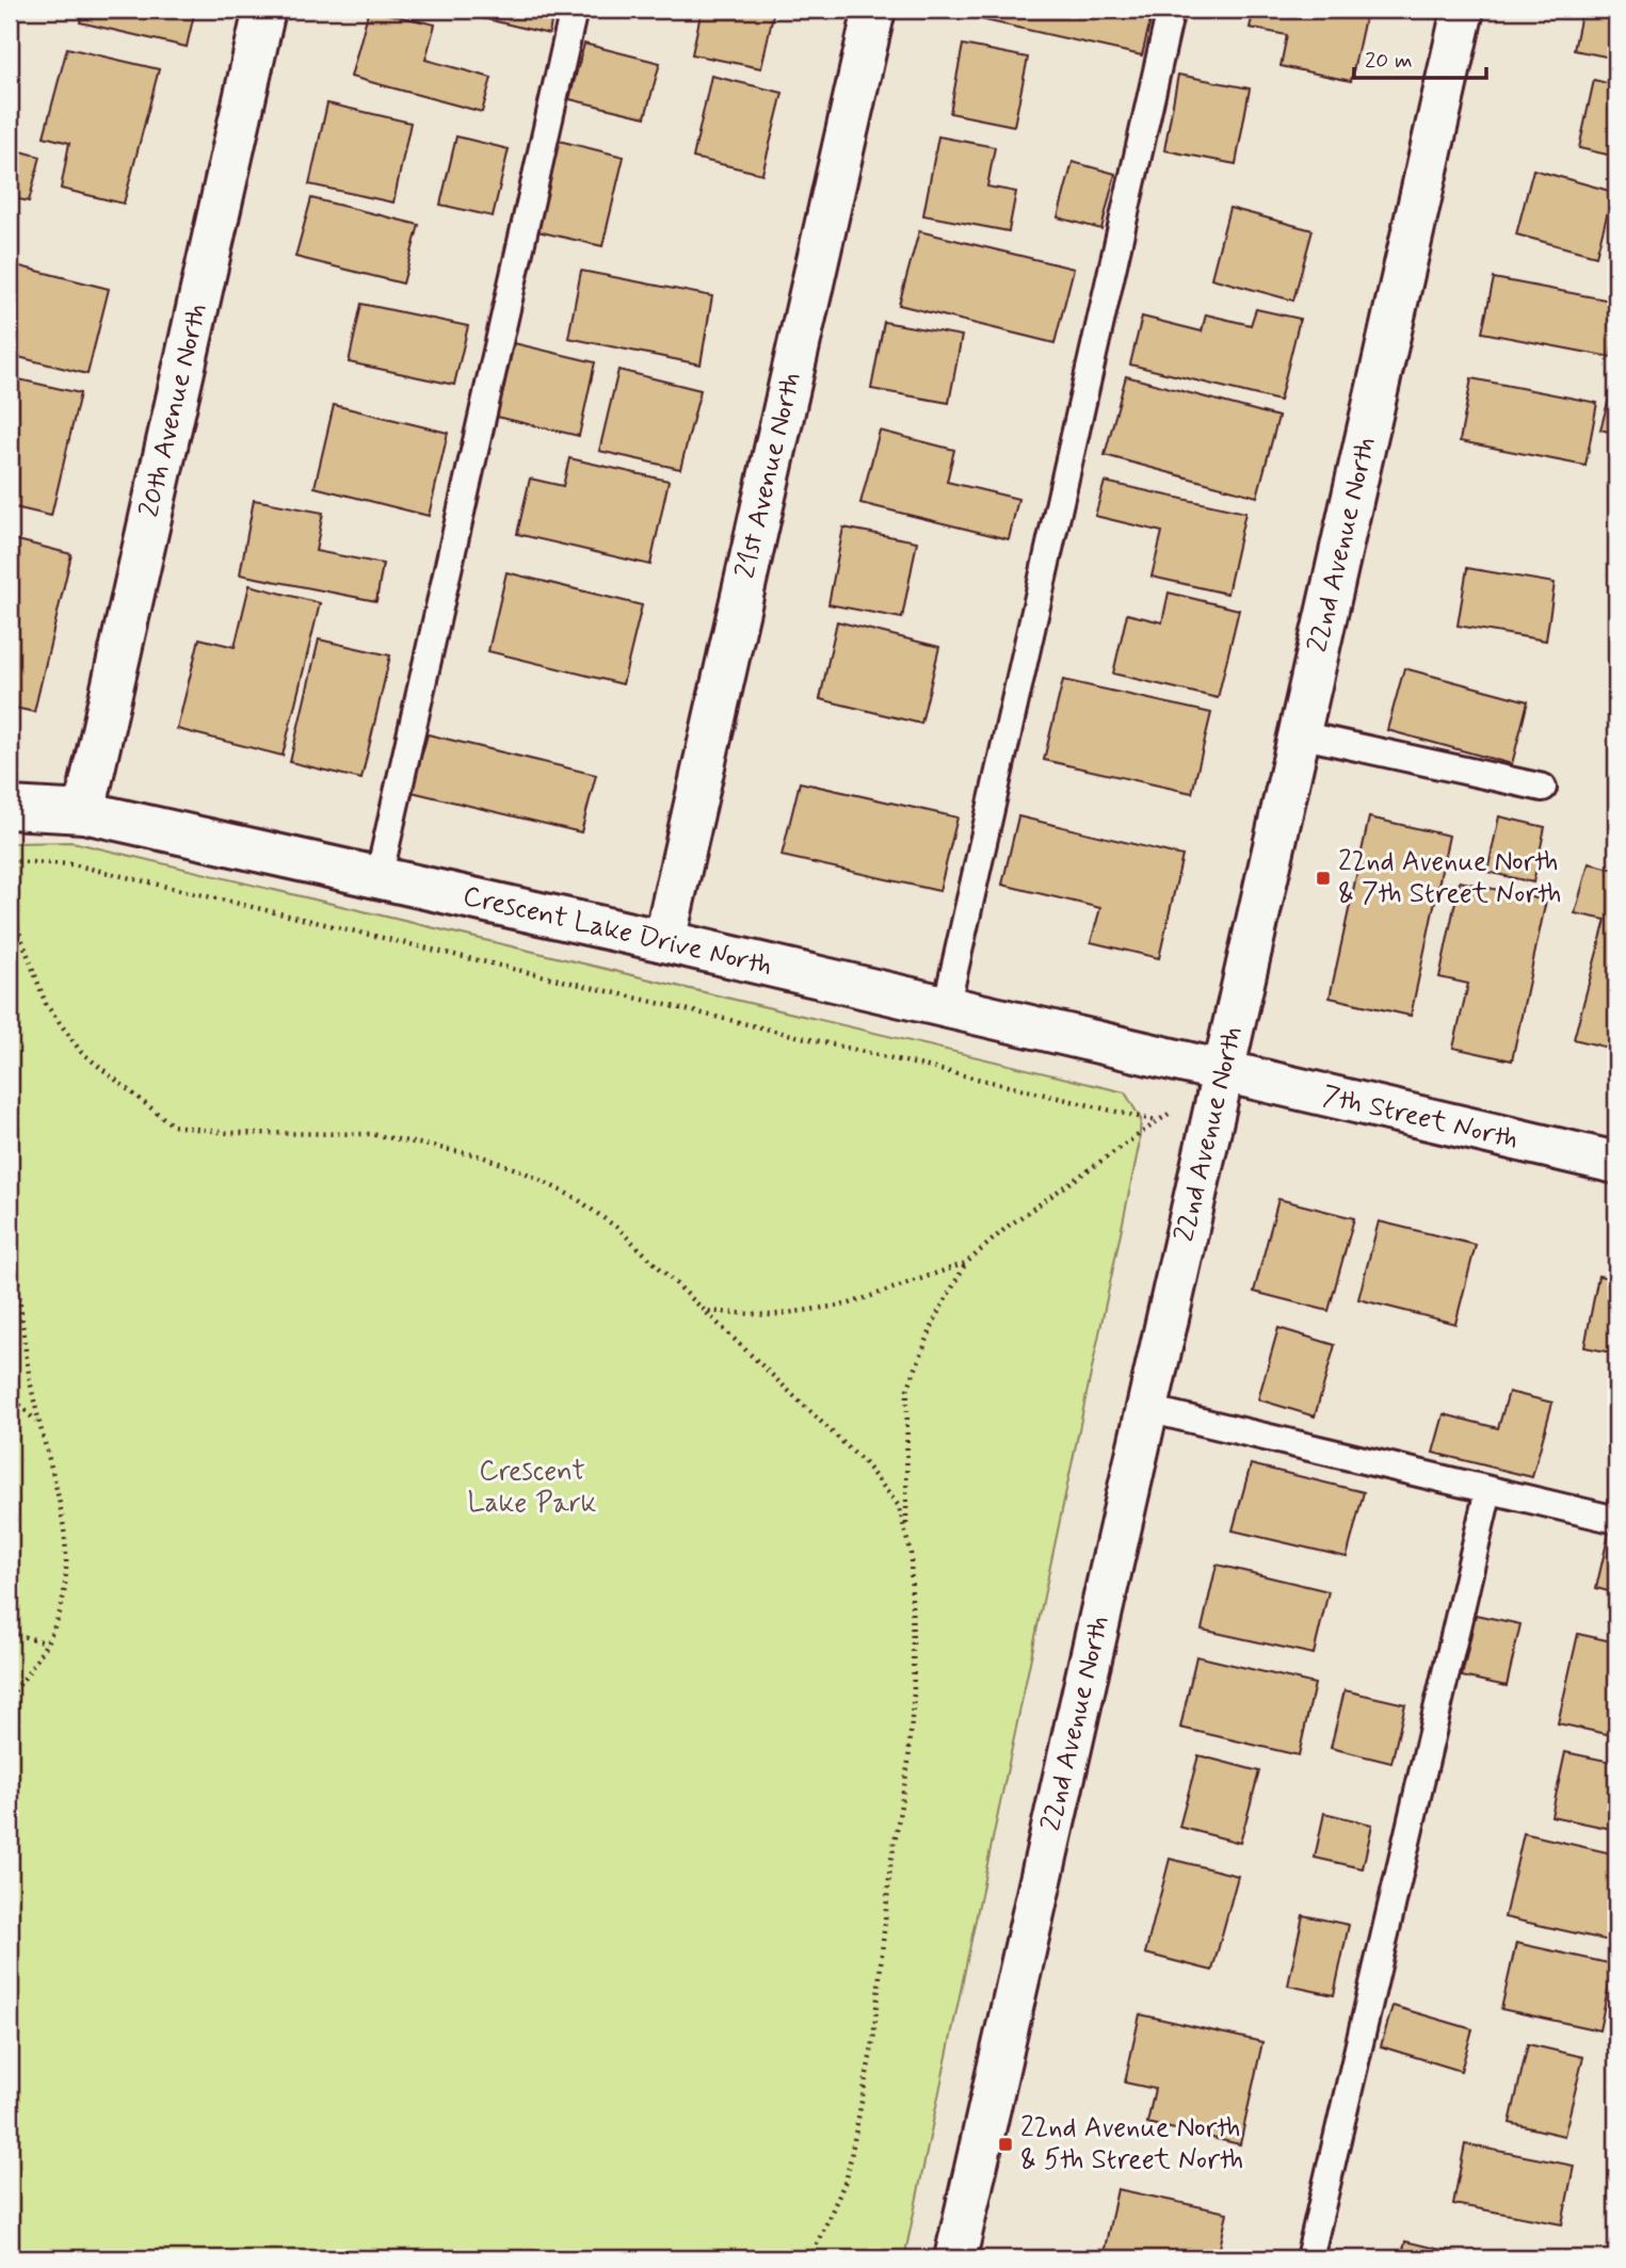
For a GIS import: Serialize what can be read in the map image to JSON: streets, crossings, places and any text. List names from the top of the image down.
{
  "streets": {
    "street": [
      "20th Avenue North",
      "21st Avenue North",
      "22nd Avenue North",
      "Crescent Lake Drive North",
      "7th Street North"
    ]
  },
  "crossings": [
    ["20th Avenue North", "Crescent Lake Drive North"],
    ["21st Avenue North", "Crescent Lake Drive North"],
    ["22nd Avenue North", "Crescent Lake Drive North"],
    ["22nd Avenue North", "7th Street North"],
    ["Crescent Lake Drive North", "7th Street North"]
  ],
  "parks": ["Crescent Lake Park"],
  "places": {
    "transit": ["22nd Avenue North & 7th Street North", "22nd Avenue North & 5th Street North"]
  },
  "scale_bar": "20 m"
}
